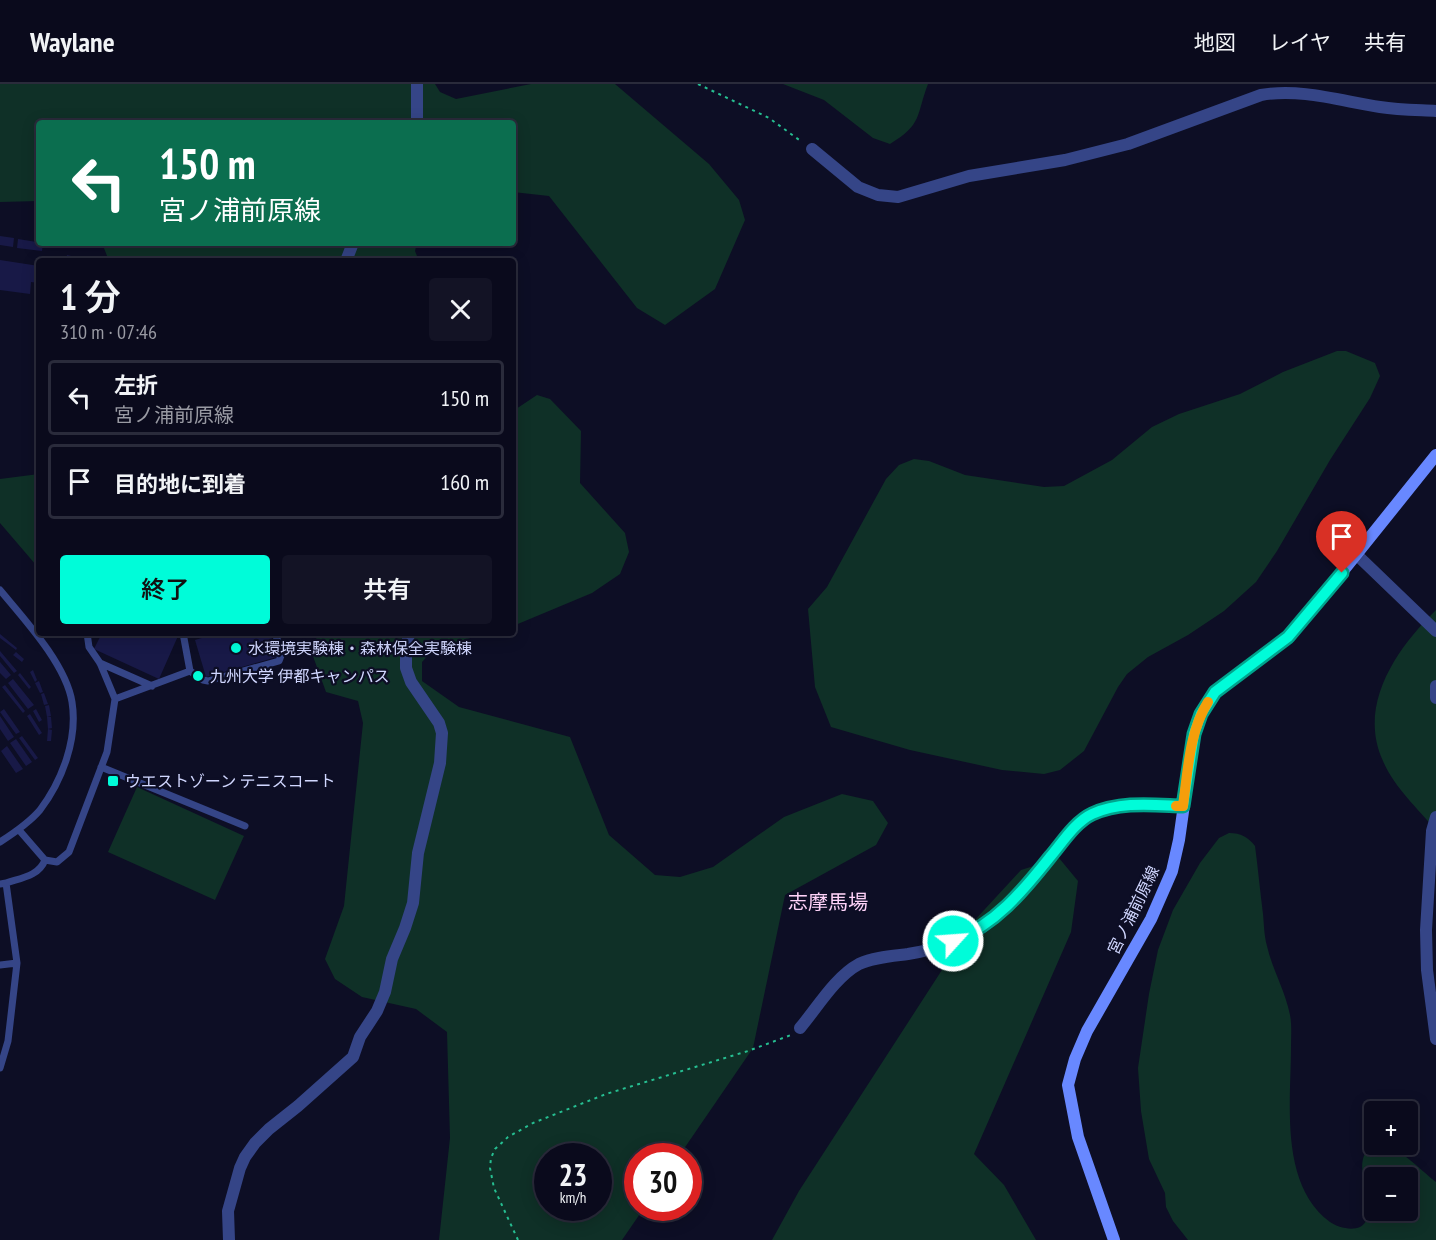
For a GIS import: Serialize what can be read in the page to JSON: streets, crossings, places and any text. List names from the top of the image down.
{
  "streets": {
    "main road": ["宮ノ浦前原線"]
  },
  "districts": ["志摩馬場"],
  "places": {
    "other": ["水環境実験棟・森林保全実験棟", "九州大学 伊都キャンパス"],
    "transit": ["ウエストゾーン テニスコート"]
  },
  "page": {
    "header": "Waylane",
    "nav": ["地図", "レイヤ", "共有"],
    "turn": ["150 m", "宮ノ浦前原線"],
    "heading": ["1 分", "310 m · 07:46"],
    "list": [
      {
        "name": "左折",
        "note": "宮ノ浦前原線",
        "value": "150 m"
      },
      {
        "name": "目的地に到着",
        "value": "160 m"
      }
    ],
    "buttons": ["終了", "共有"],
    "map_buttons": ["+", "−"],
    "speed": "23 km/h",
    "limit": "30"
  }
}
